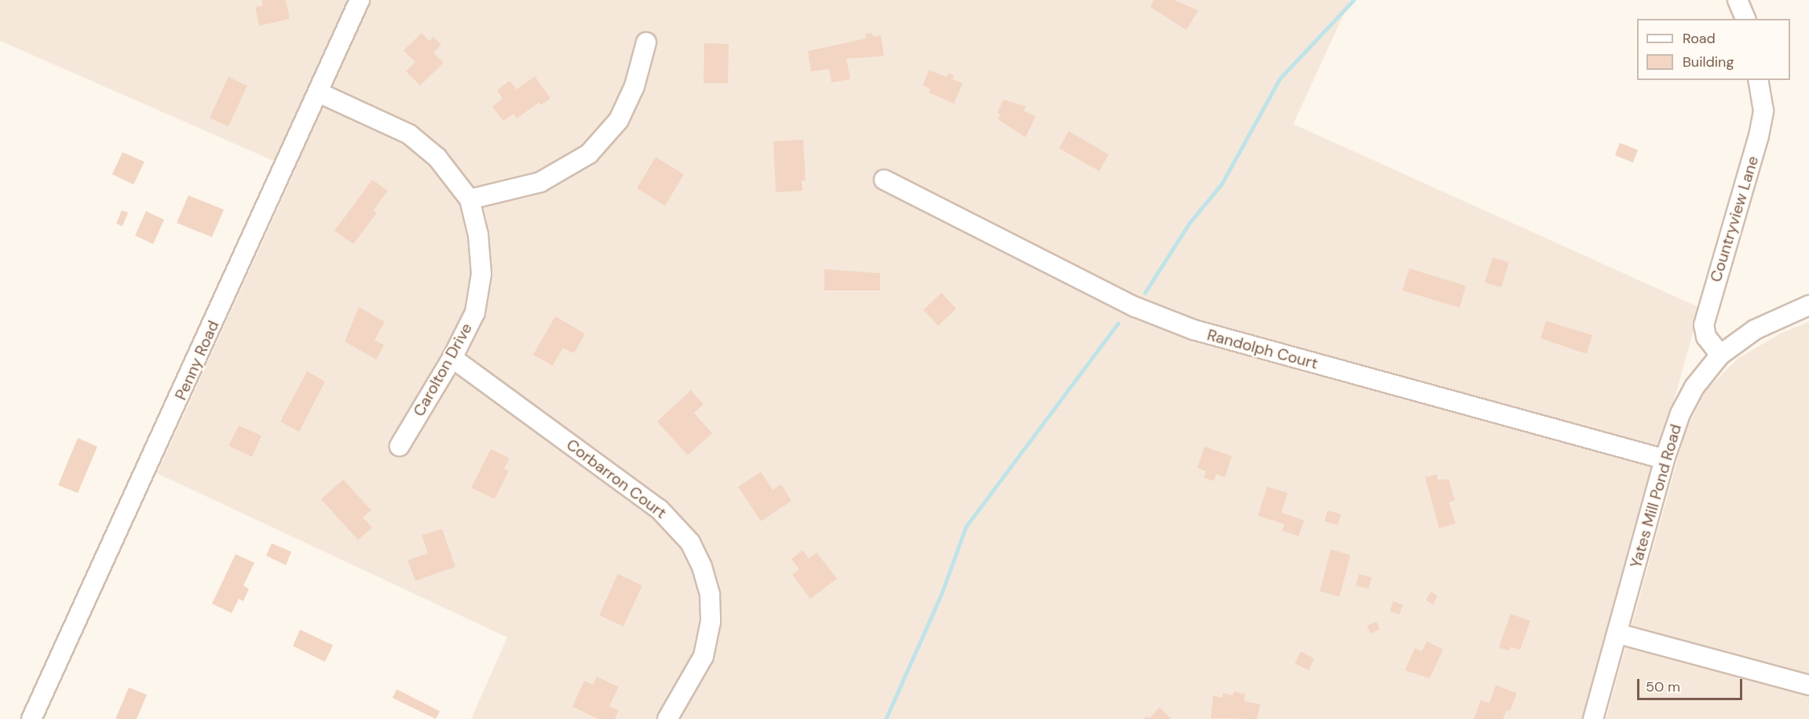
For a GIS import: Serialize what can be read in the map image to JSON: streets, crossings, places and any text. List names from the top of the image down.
{
  "streets": {
    "street": [
      "Countryview Lane",
      "Randolph Court",
      "Penny Road",
      "Carolton Drive",
      "Corbarron Court",
      "Yates Mill Pond Road"
    ]
  },
  "crossings": [
    ["Countryview Lane", "Yates Mill Pond Road"],
    ["Randolph Court", "Yates Mill Pond Road"],
    ["Penny Road", "Carolton Drive"],
    ["Carolton Drive", "Corbarron Court"]
  ],
  "legend": ["Road", "Building"],
  "scale_bar": "50 m"
}
